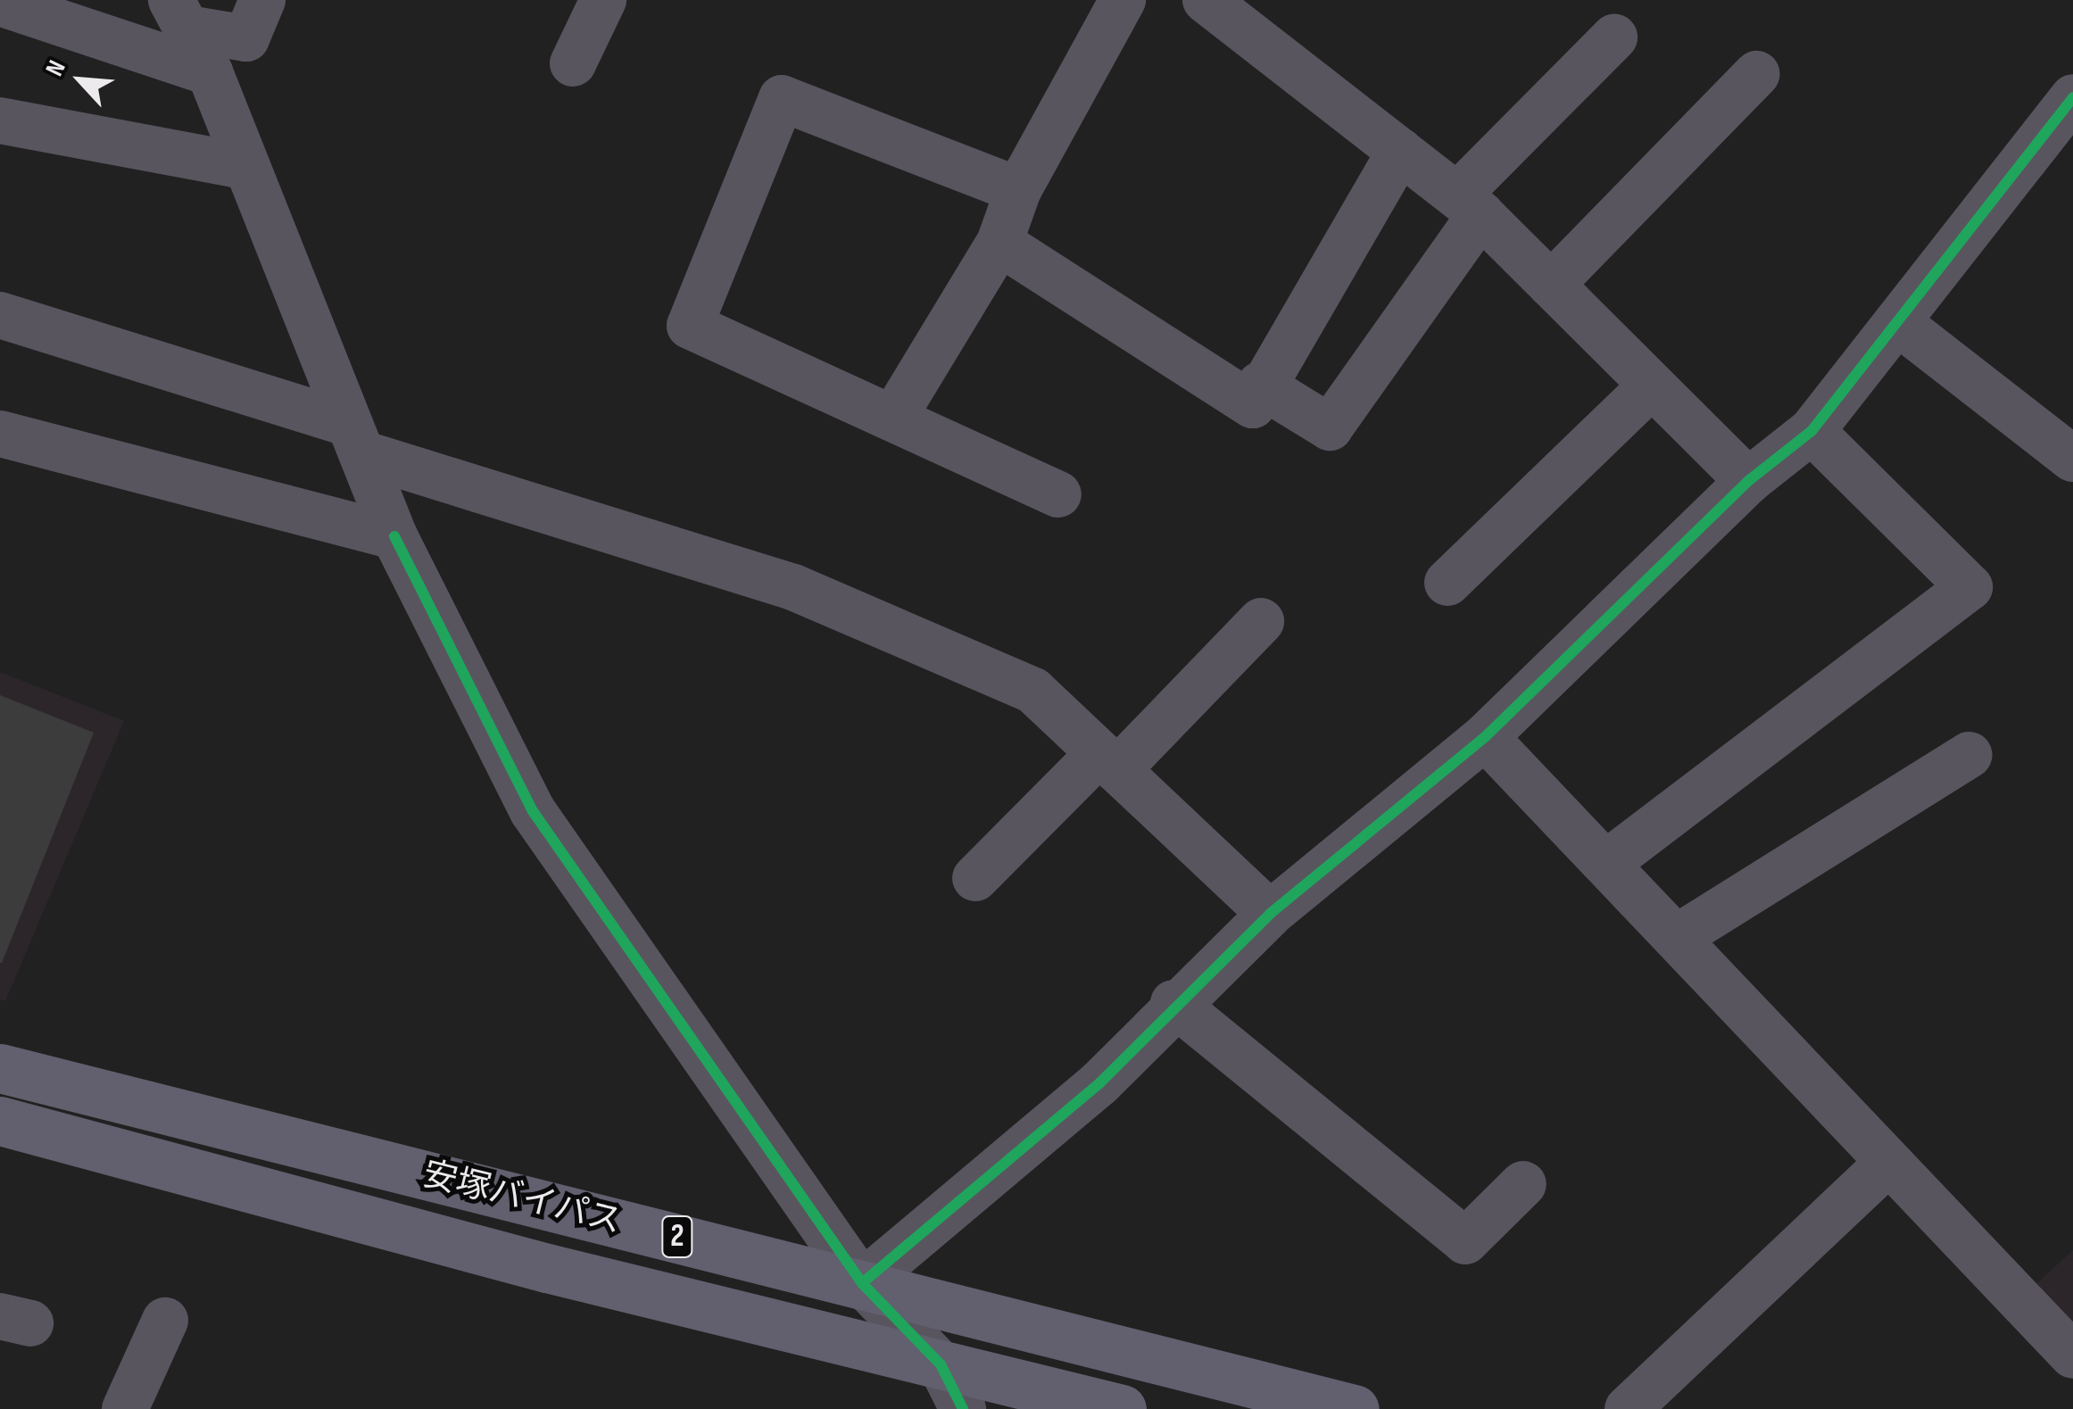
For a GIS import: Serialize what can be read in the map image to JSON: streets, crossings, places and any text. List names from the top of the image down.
{
  "streets": {
    "main road": ["安塚バイパス", "2"]
  },
  "north": "top left"
}
